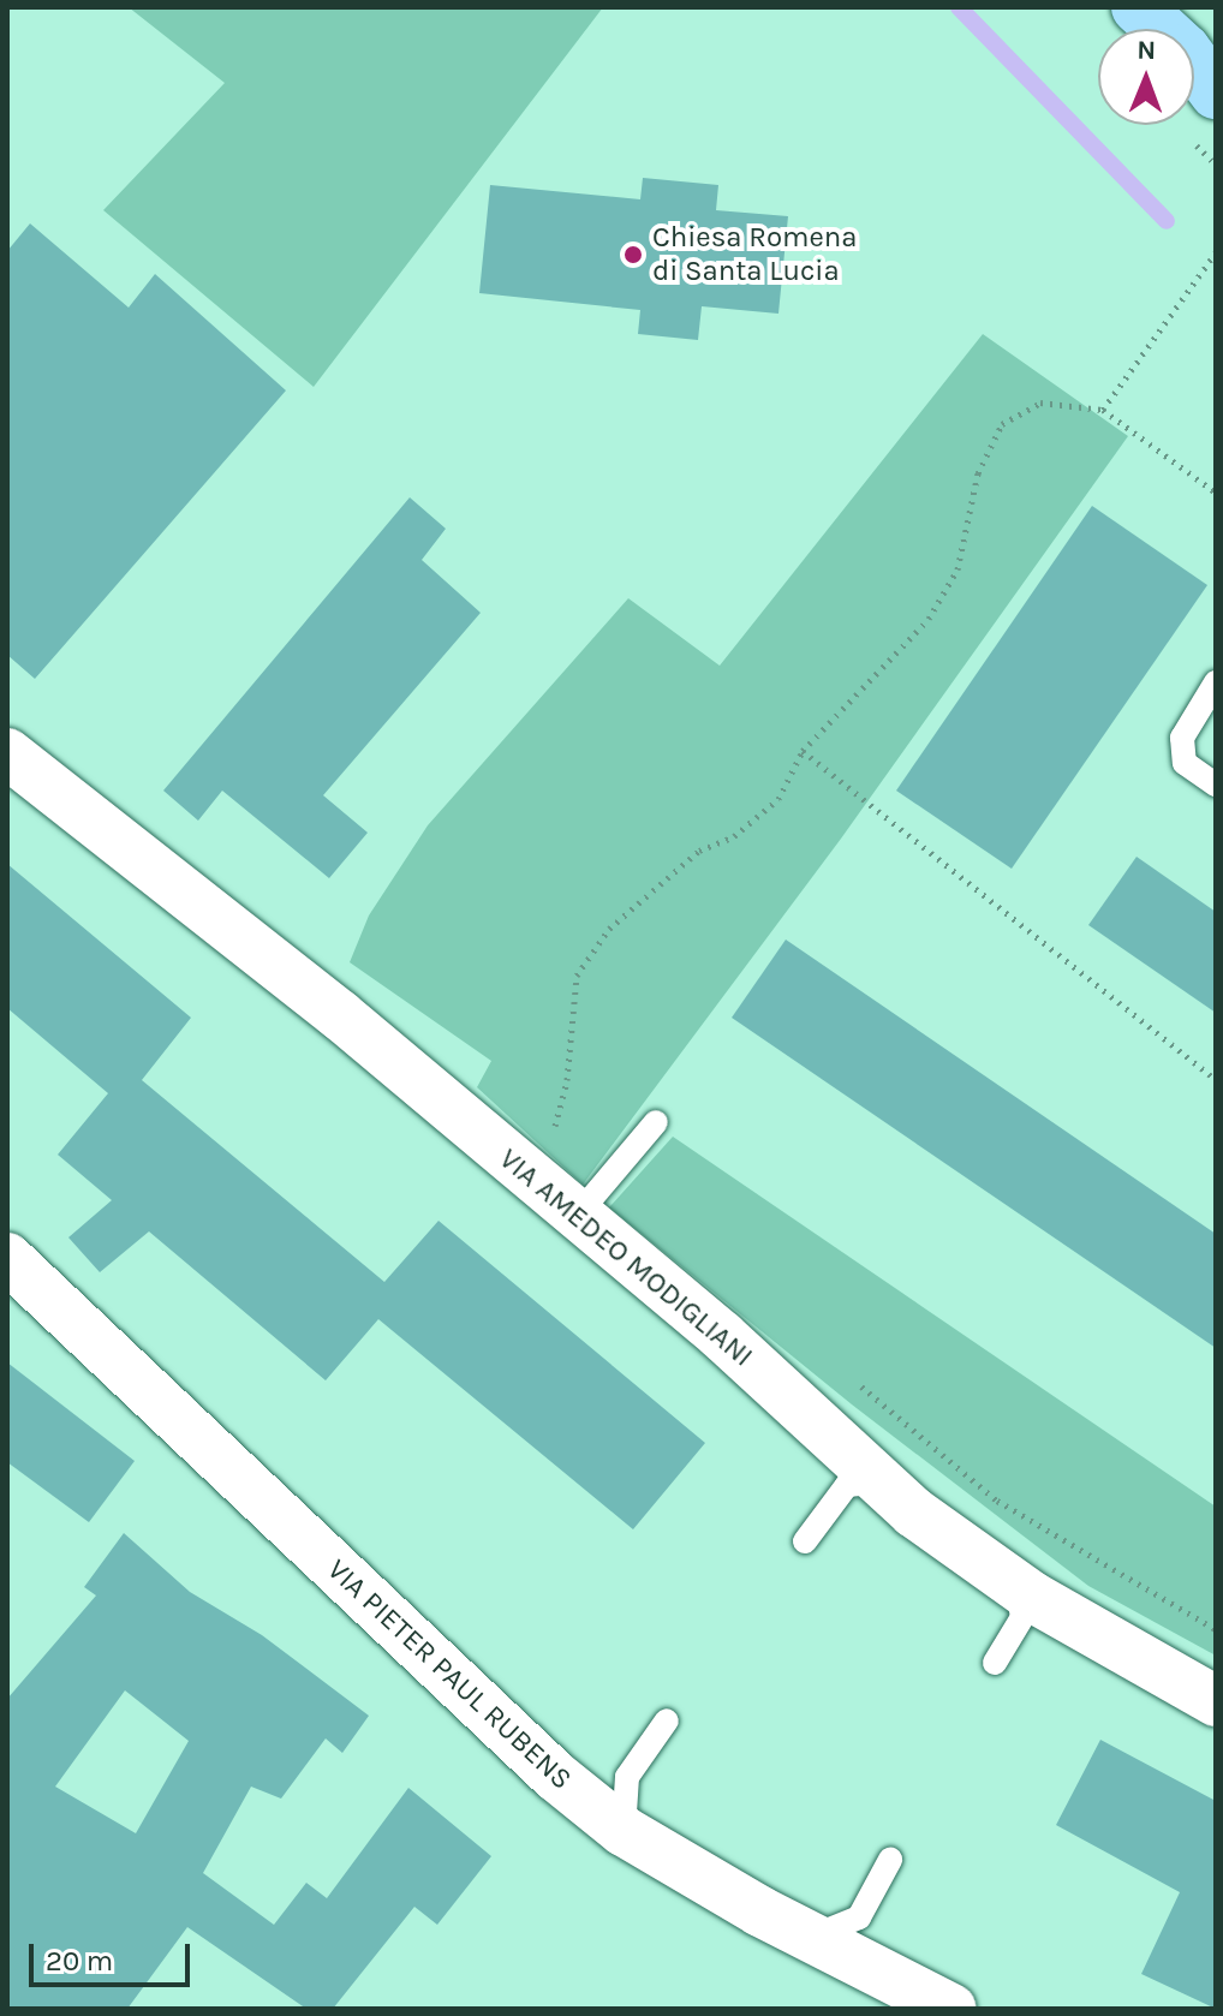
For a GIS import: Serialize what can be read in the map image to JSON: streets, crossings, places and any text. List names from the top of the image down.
{
  "streets": {
    "street": ["VIA AMEDEO MODIGLIANI", "VIA PIETER PAUL RUBENS"]
  },
  "places": ["Chiesa Romena di Santa Lucia"],
  "scale_bar": "20 m",
  "north": "top"
}
